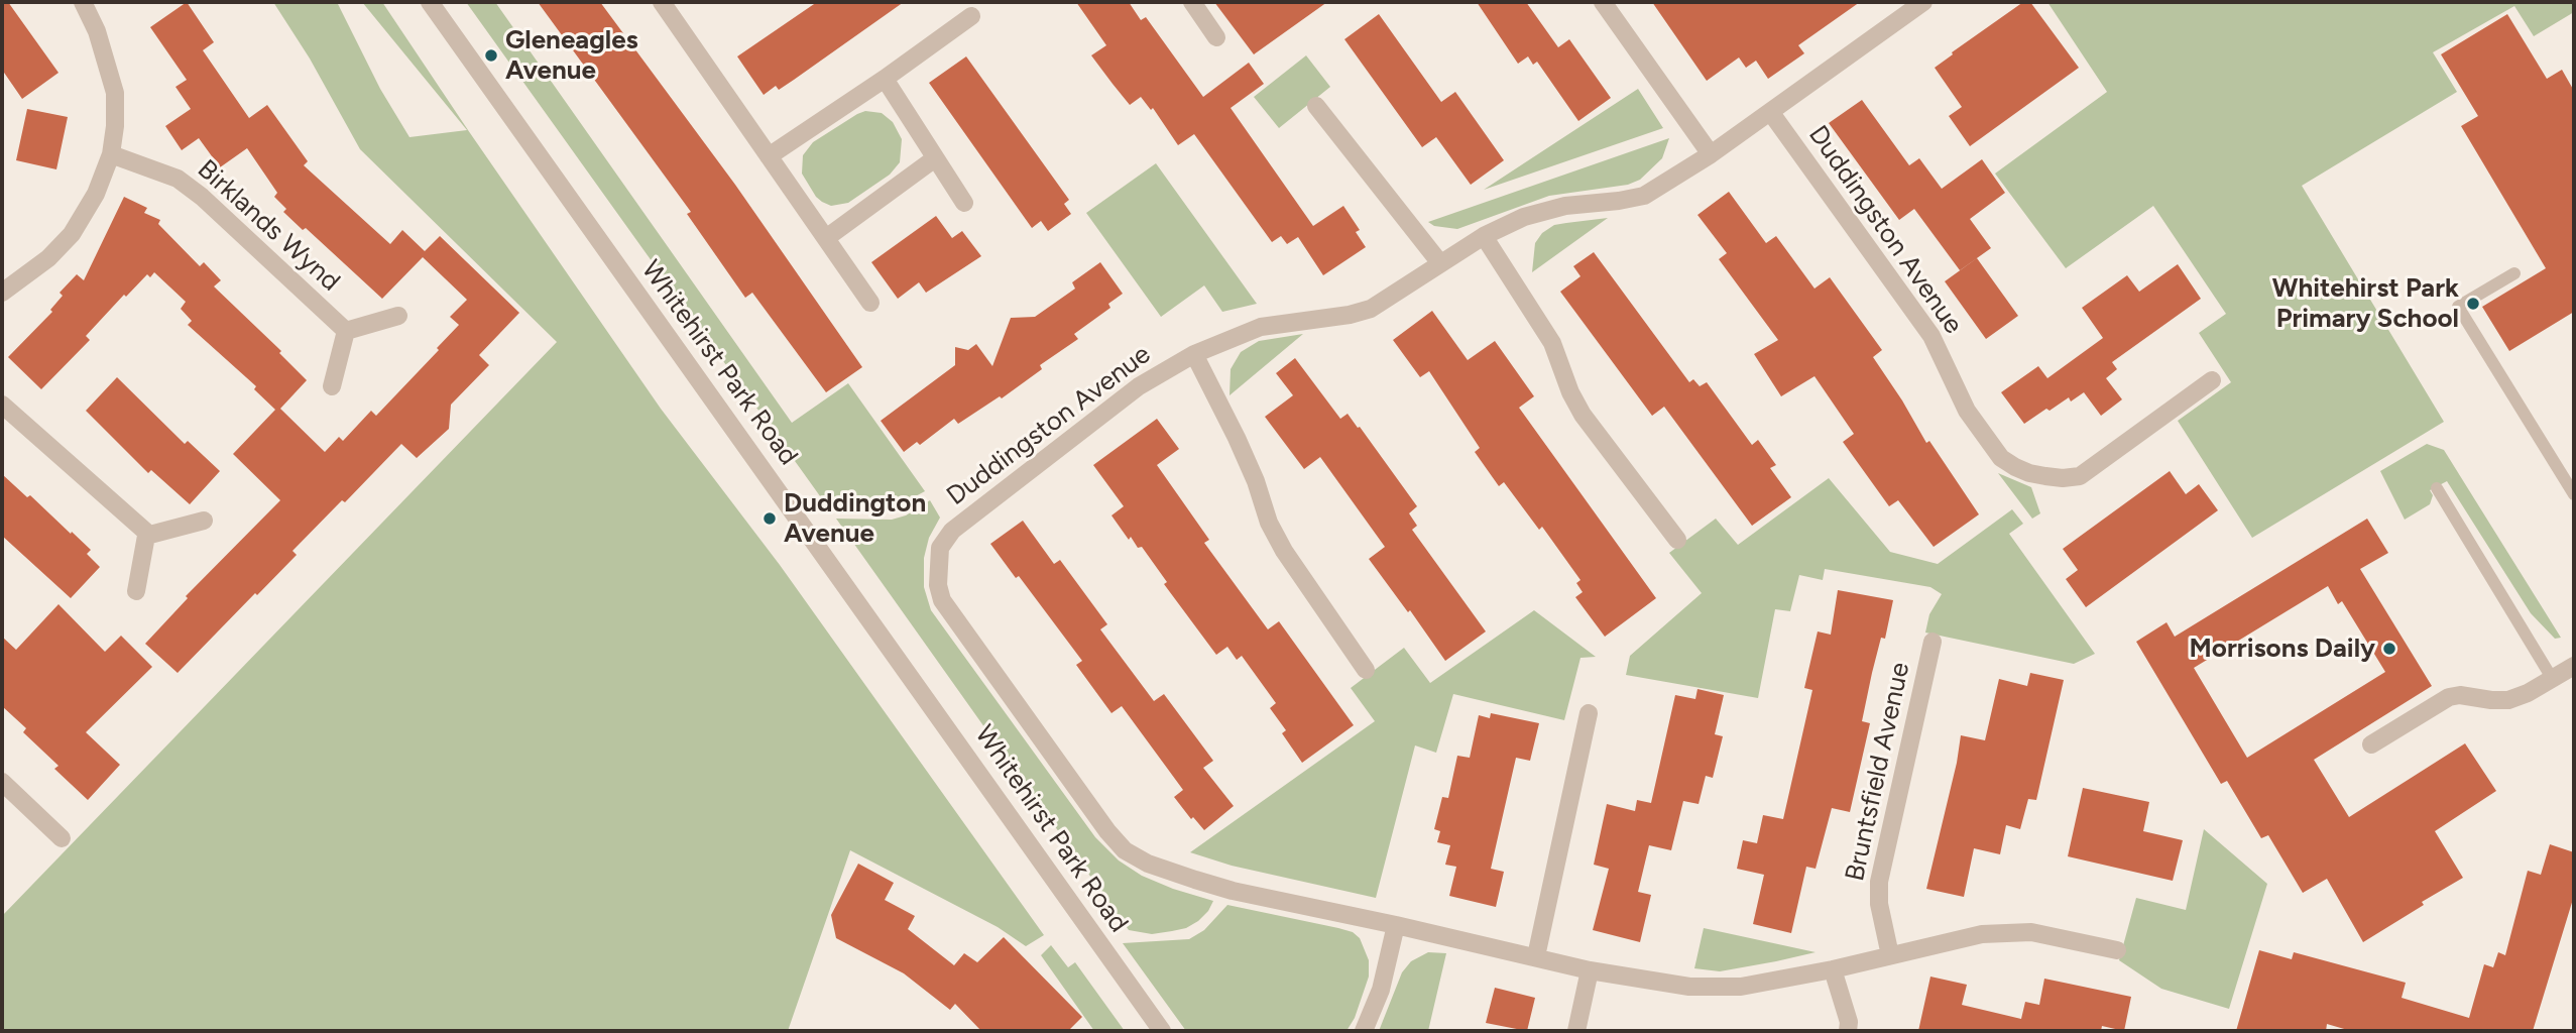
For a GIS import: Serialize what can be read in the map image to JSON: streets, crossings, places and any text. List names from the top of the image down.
{
  "streets": {
    "street": [
      "Birklands Wynd",
      "Duddingston Avenue",
      "Whitehirst Park Road",
      "Bruntsfield Avenue"
    ]
  },
  "places": [
    "Gleneagles Avenue",
    "Whitehirst Park Primary School",
    "Duddington Avenue",
    "Morrisons Daily"
  ]
}
